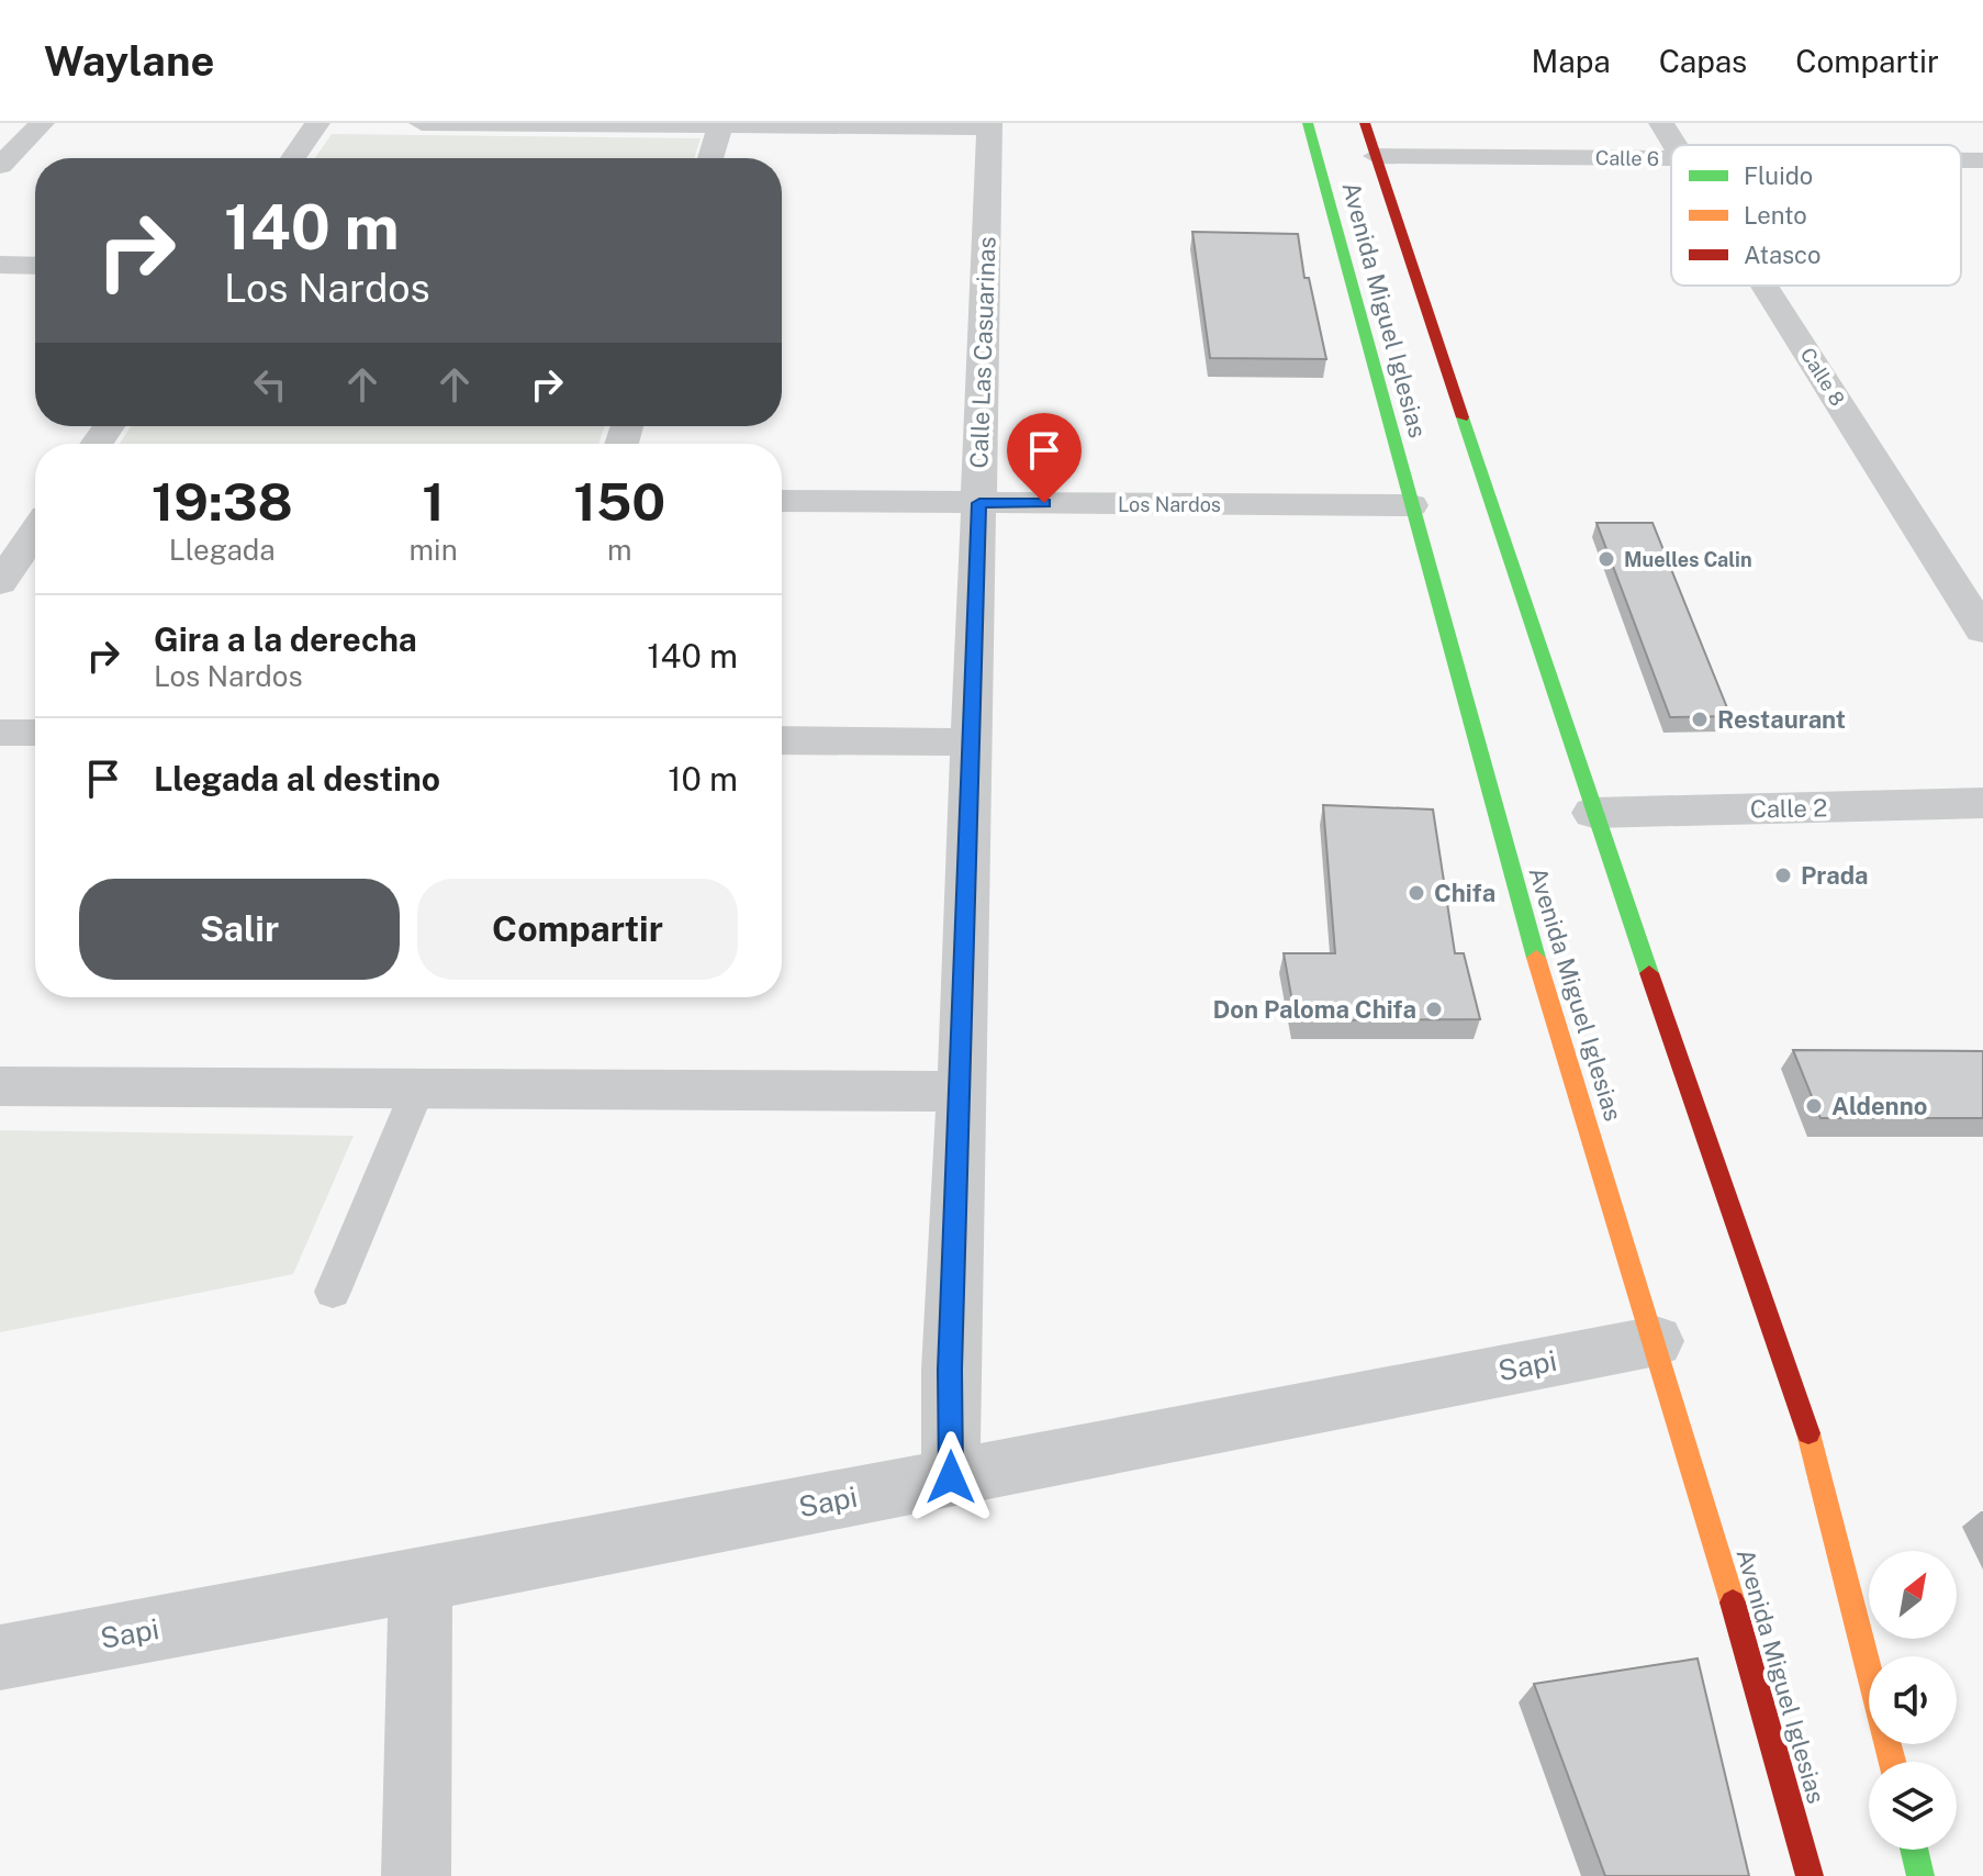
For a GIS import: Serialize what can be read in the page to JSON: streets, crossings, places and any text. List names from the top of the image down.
{
  "streets": {
    "main road": ["Avenida Miguel Iglesias"],
    "street": [
      "Calle 6",
      "Calle Las Casuarinas",
      "Calle 8",
      "Los Nardos",
      "Calle 2",
      "Sapi"
    ]
  },
  "crossings": [
    ["Calle 6", "Avenida Miguel Iglesias"],
    ["Avenida Miguel Iglesias", "Los Nardos"],
    ["Avenida Miguel Iglesias", "Calle 2"],
    ["Avenida Miguel Iglesias", "Sapi"],
    ["Calle Las Casuarinas", "Los Nardos"],
    ["Calle Las Casuarinas", "Sapi"]
  ],
  "places": [
    "Muelles Calin",
    "Restaurant",
    "Prada",
    "Chifa",
    "Don Paloma Chifa",
    "Aldenno"
  ],
  "legend": ["Fluido", "Lento", "Atasco"],
  "north": "top right",
  "page": {
    "header": "Waylane",
    "nav": ["Mapa", "Capas", "Compartir"],
    "turn": ["140 m", "Los Nardos"],
    "eta": [
      "19:38",
      "Llegada",
      "1",
      "min",
      "150",
      "m"
    ],
    "list": [
      {
        "name": "Gira a la derecha",
        "note": "Los Nardos",
        "value": "140 m"
      },
      {
        "name": "Llegada al destino",
        "value": "10 m"
      }
    ],
    "buttons": ["Salir", "Compartir"]
  }
}
